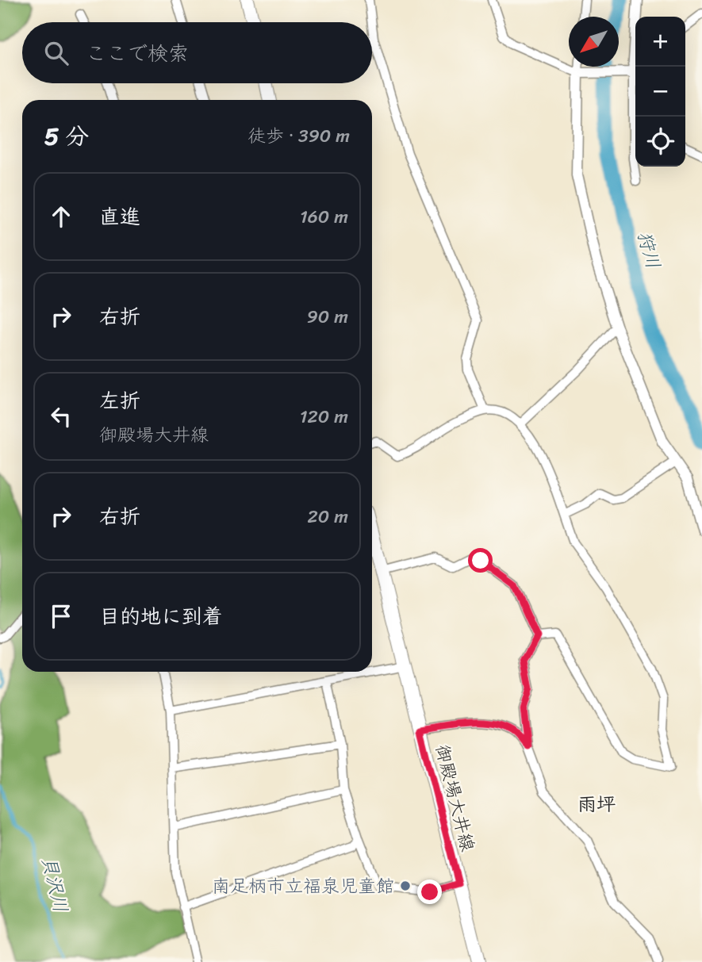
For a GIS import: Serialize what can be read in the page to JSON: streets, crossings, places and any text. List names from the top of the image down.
{
  "streets": {
    "main road": ["御殿場大井線"]
  },
  "districts": ["雨坪"],
  "water": ["狩川", "貝沢川"],
  "places": ["南足柄市立福泉児童館"],
  "north": "bottom left",
  "page": {
    "map_buttons": ["+", "−"],
    "search": "ここで検索",
    "heading": ["5 分", "徒歩 · 390 m"],
    "list": [
      ["直進", "160 m"],
      ["右折", "90 m"],
      ["左折", "御殿場大井線", "120 m"],
      ["右折", "20 m"],
      "目的地に到着"
    ]
  }
}
